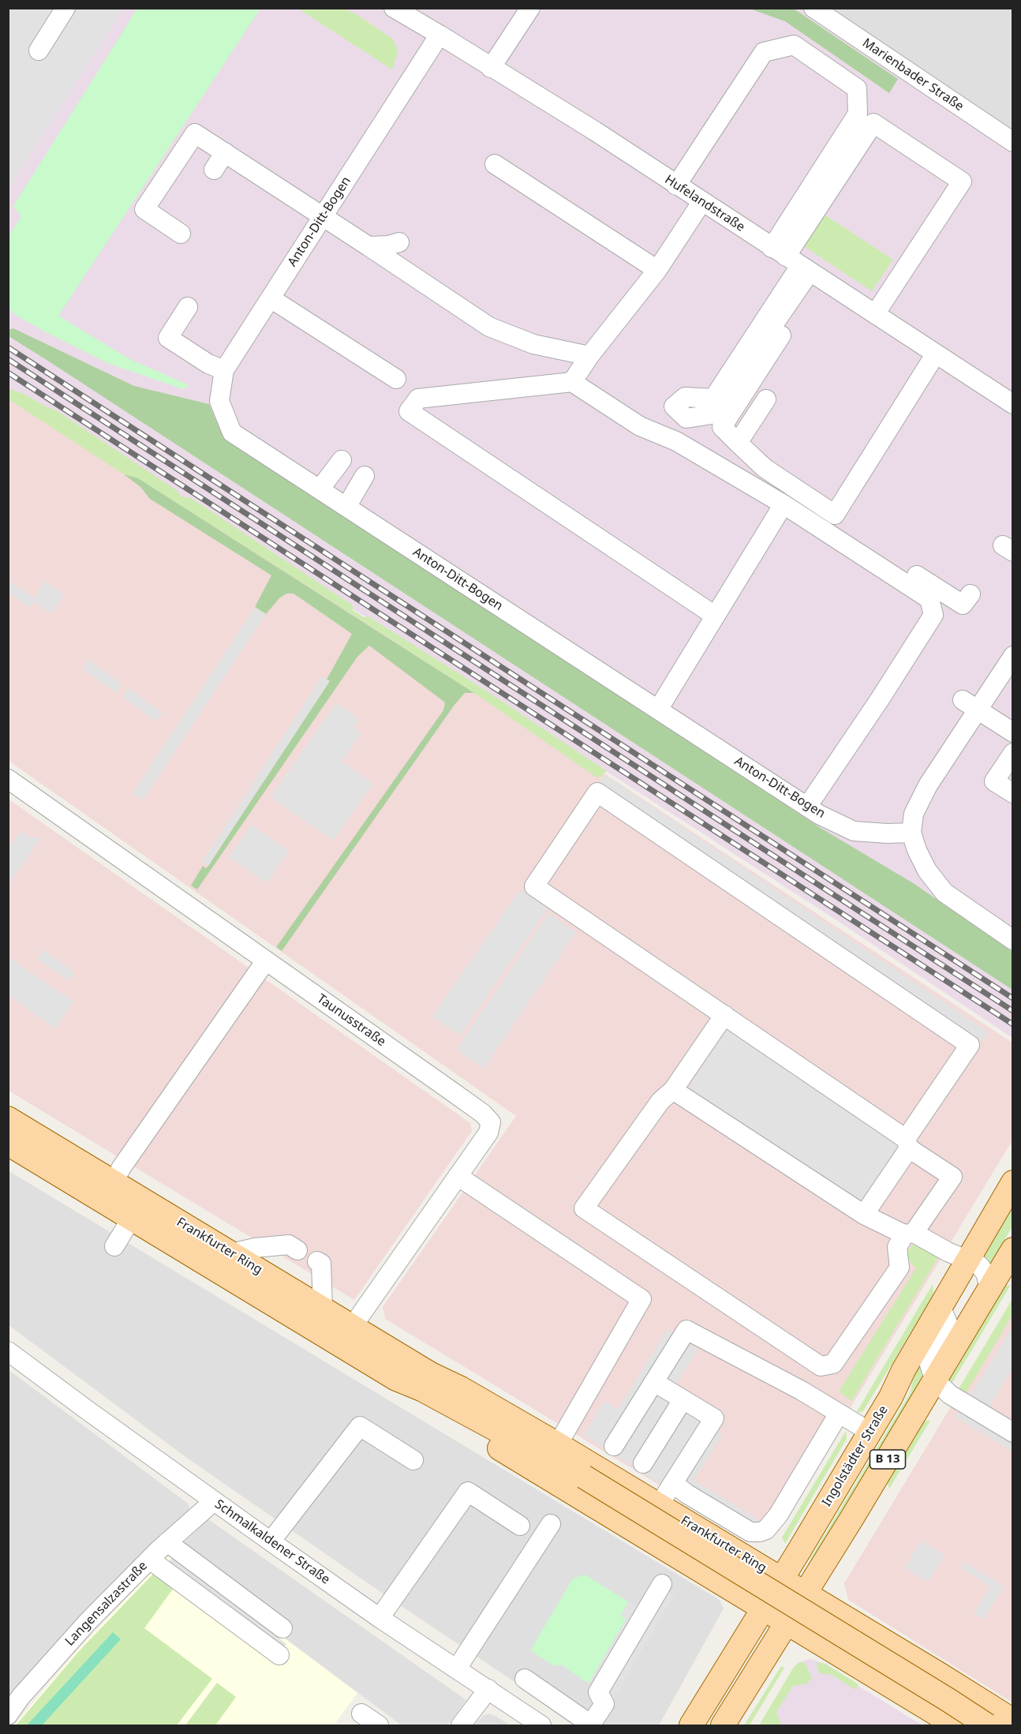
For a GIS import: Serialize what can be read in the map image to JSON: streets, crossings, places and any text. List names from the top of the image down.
{
  "streets": {
    "main road": ["Frankfurter Ring", "Ingolstädter Straße", "B 13"],
    "street": [
      "Marienbader Straße",
      "Hufelandstraße",
      "Anton-Ditt-Bogen",
      "Taunusstraße",
      "Schmalkaldener Straße",
      "Langensalzastraße"
    ]
  },
  "crossings": [
    ["Hufelandstraße", "Anton-Ditt-Bogen"],
    ["Taunusstraße", "Frankfurter Ring"],
    ["Frankfurter Ring", "Ingolstädter Straße"],
    ["Frankfurter Ring", "B 13"],
    ["Schmalkaldener Straße", "Langensalzastraße"]
  ]
}
